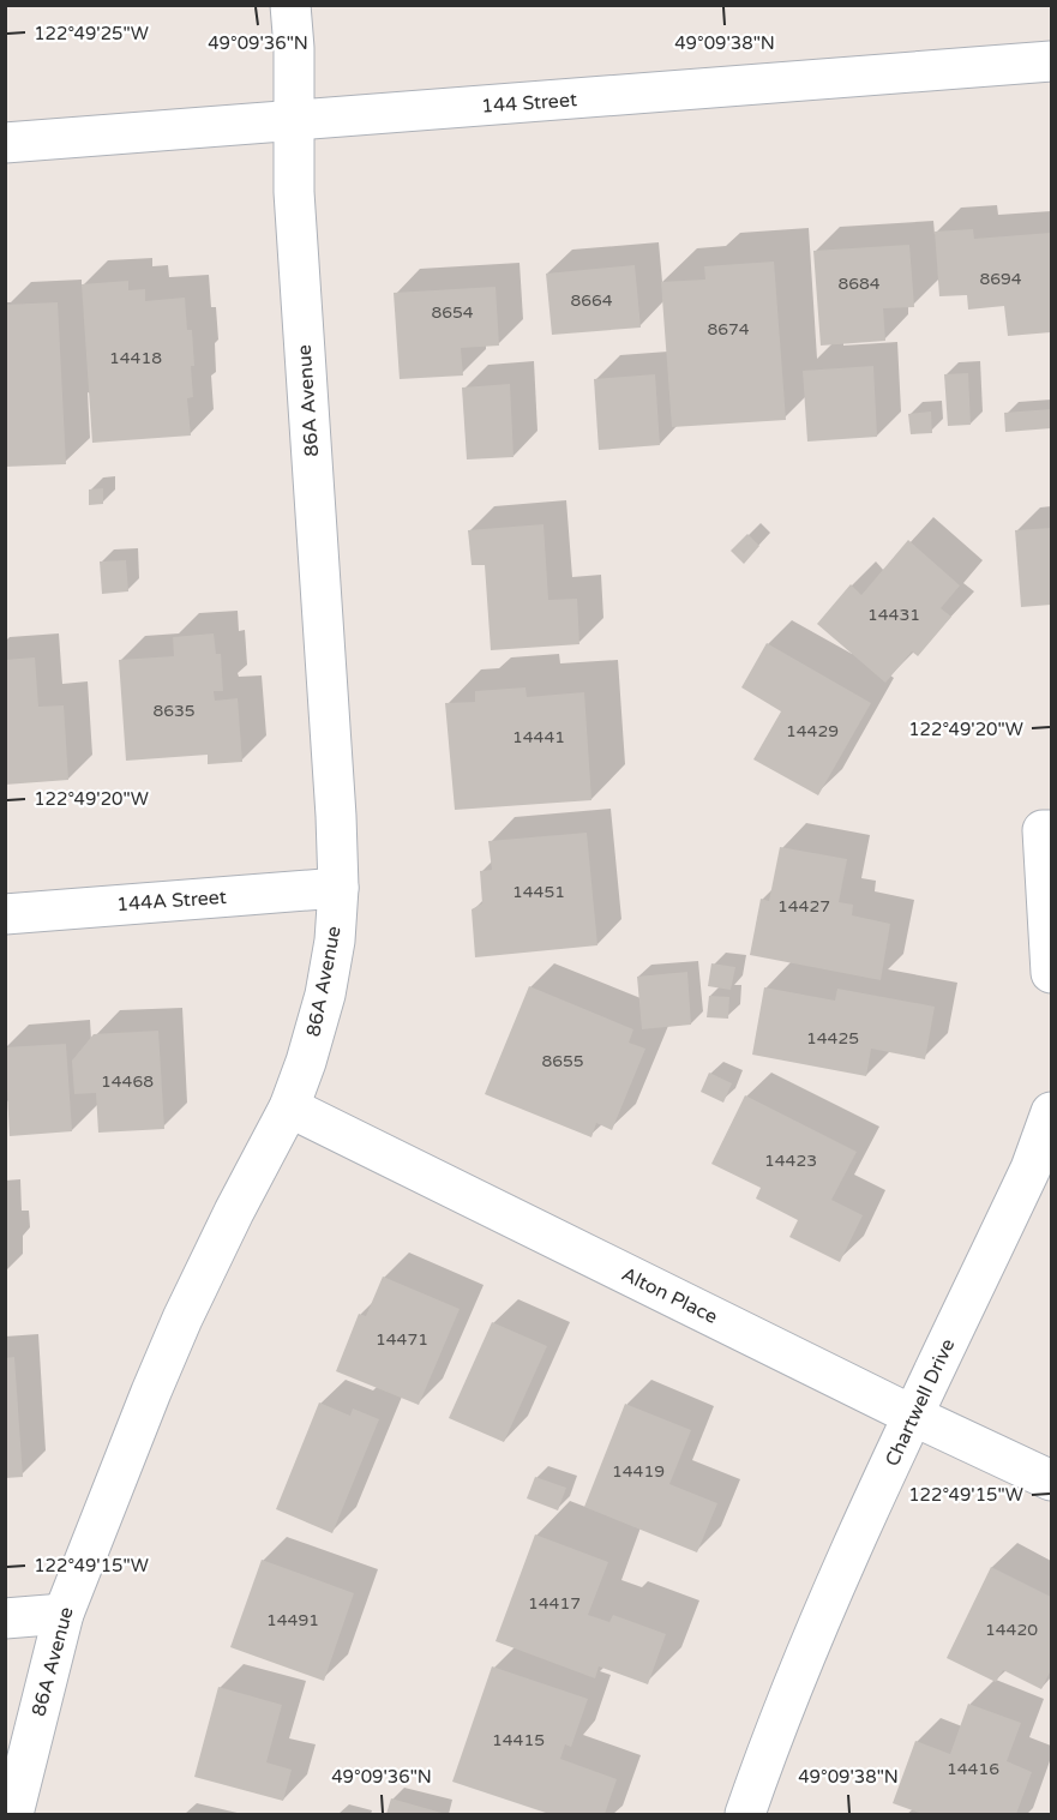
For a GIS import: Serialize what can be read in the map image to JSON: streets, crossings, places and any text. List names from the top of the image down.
{
  "streets": {
    "street": [
      "144 Street",
      "86A Avenue",
      "144A Street",
      "Alton Place",
      "Chartwell Drive"
    ]
  },
  "crossings": [
    ["144 Street", "86A Avenue"],
    ["86A Avenue", "144A Street"],
    ["86A Avenue", "Alton Place"],
    ["Alton Place", "Chartwell Drive"]
  ],
  "house_numbers": [
    "8694",
    "8684",
    "8664",
    "8654",
    "8674",
    "14418",
    "14431",
    "8635",
    "14429",
    "14441",
    "14451",
    "14427",
    "14425",
    "8655",
    "14468",
    "14423",
    "14471",
    "14419",
    "14417",
    "14491",
    "14420",
    "14415",
    "14416"
  ],
  "coordinates": [
    "122°49'25\"W",
    "49°09'36\"N",
    "49°09'38\"N",
    "122°49'20\"W",
    "122°49'15\"W"
  ]
}
